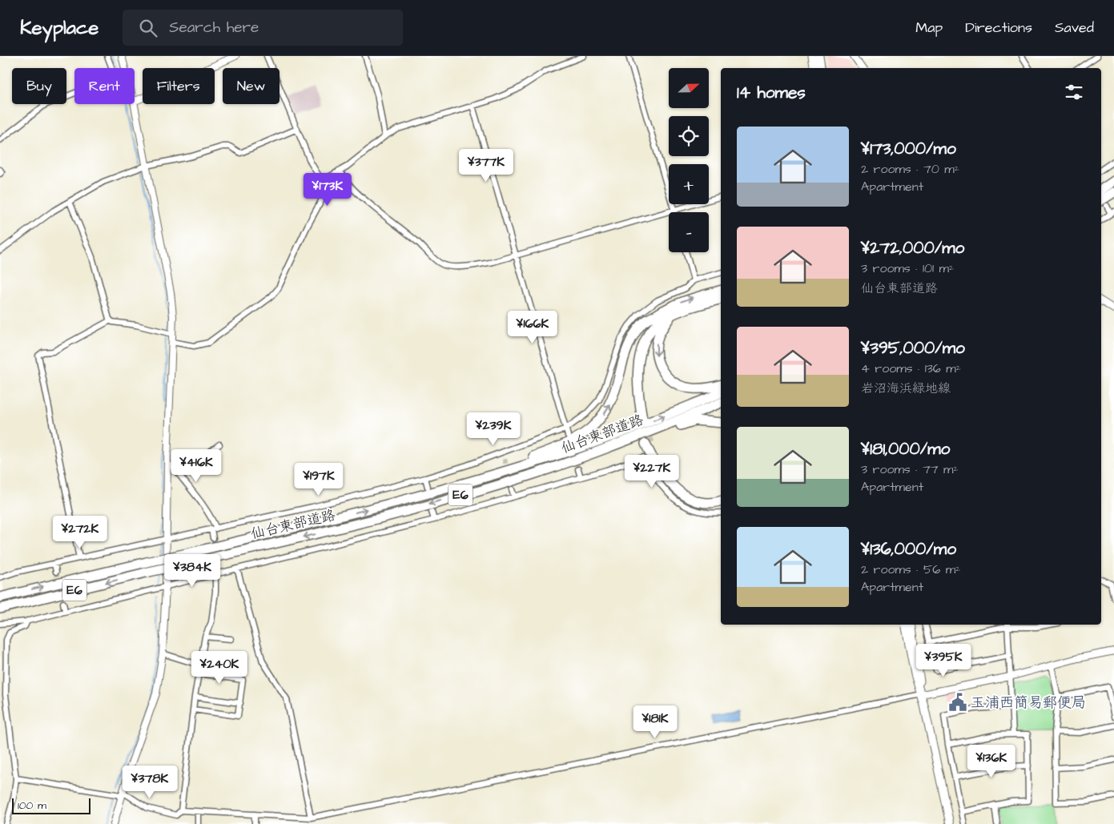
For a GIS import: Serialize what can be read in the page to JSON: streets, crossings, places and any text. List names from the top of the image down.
{
  "streets": {
    "highway": ["仙台東部道路", "E6"]
  },
  "places": {
    "public building": ["玉浦西簡易郵便局"]
  },
  "scale_bar": "100 m",
  "north": "right",
  "page": {
    "header": "Keyplace",
    "search": "Search here",
    "nav": ["Map", "Directions", "Saved"],
    "map_buttons": ["+", "−"],
    "chip": [
      "Buy",
      "Rent",
      "Filters",
      "New"
    ],
    "heading": "14 homes",
    "list": [
      {
        "name": "¥173,000/mo",
        "note": "2 rooms · 70 m² · Apartment"
      },
      {
        "name": "¥272,000/mo",
        "note": "3 rooms · 101 m² · 仙台東部道路"
      },
      {
        "name": "¥395,000/mo",
        "note": "4 rooms · 136 m² · 岩沼海浜緑地線"
      },
      {
        "name": "¥181,000/mo",
        "note": "3 rooms · 77 m² · Apartment"
      },
      {
        "name": "¥136,000/mo",
        "note": "2 rooms · 56 m² · Apartment"
      }
    ],
    "price": [
      "¥377K",
      "¥173K",
      "¥166K",
      "¥239K",
      "¥416K",
      "¥227K",
      "¥197K",
      "¥272K",
      "¥384K",
      "¥395K",
      "¥240K",
      "¥181K",
      "¥136K",
      "¥378K"
    ],
    "scale": "100 m"
  }
}
